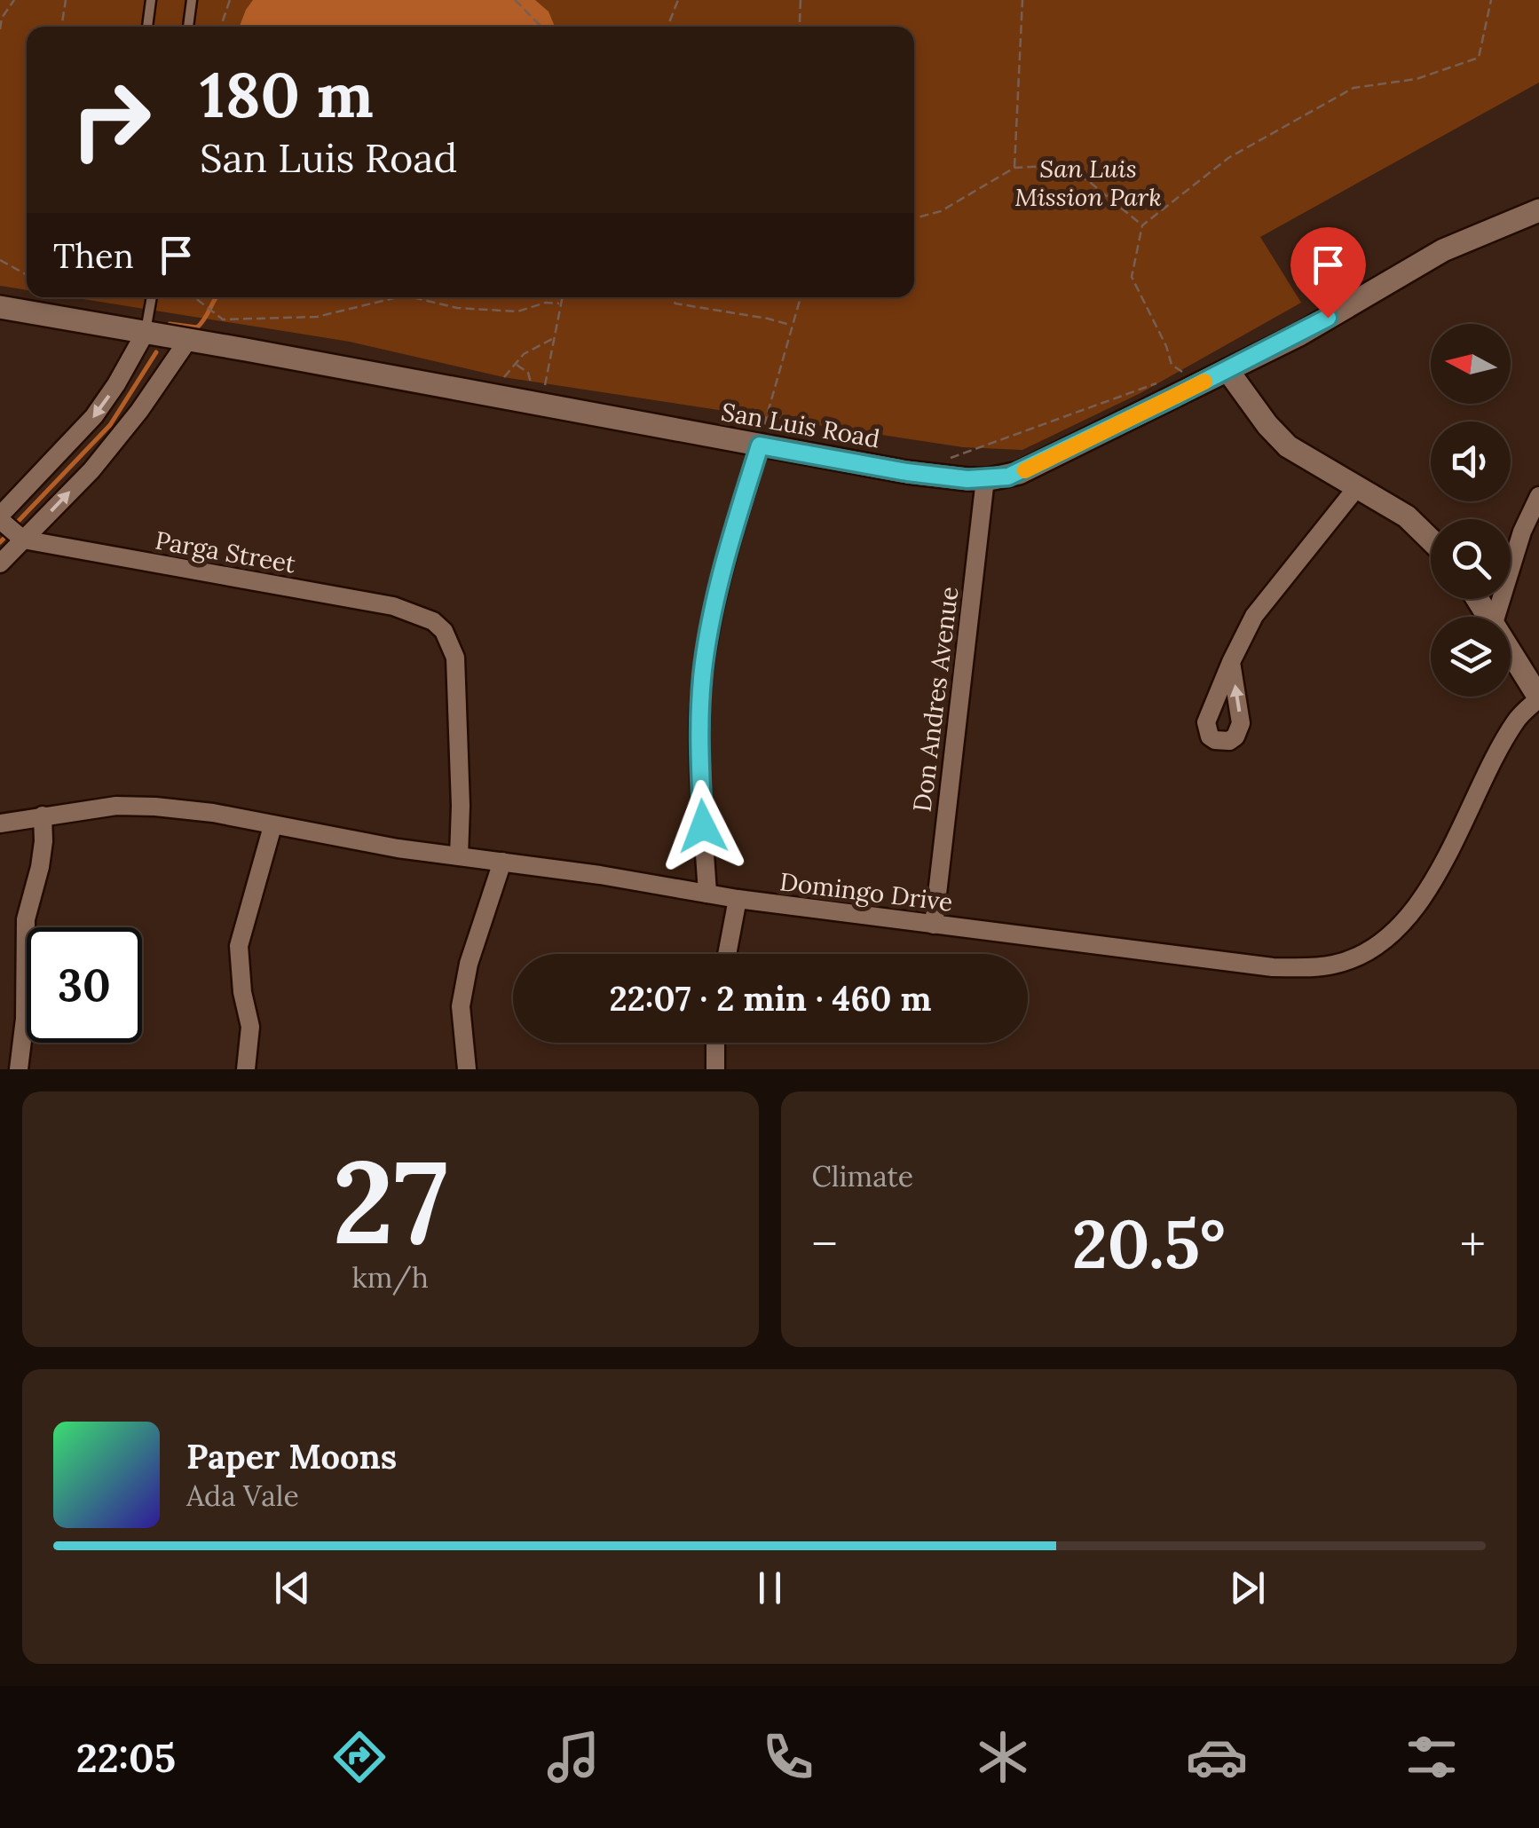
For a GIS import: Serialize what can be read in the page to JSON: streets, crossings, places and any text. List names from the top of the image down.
{
  "streets": {
    "street": [
      "San Luis Road",
      "Parga Street",
      "Don Andres Avenue",
      "Domingo Drive"
    ]
  },
  "crossings": [
    ["San Luis Road", "Don Andres Avenue"],
    ["Parga Street", "Domingo Drive"],
    ["Don Andres Avenue", "Domingo Drive"]
  ],
  "parks": ["San Luis Mission Park"],
  "north": "left",
  "page": {
    "turn": ["180 m", "San Luis Road"],
    "then": "Then",
    "limit": "30",
    "trip": "22:07 · 2 min · 460 m",
    "tile": [
      ["27", "km/h"],
      "Climate"
    ],
    "heat": ["−", "20.5°", "+"],
    "song": ["Paper Moons", "Ada Vale"],
    "tabs": "22:05"
  }
}
